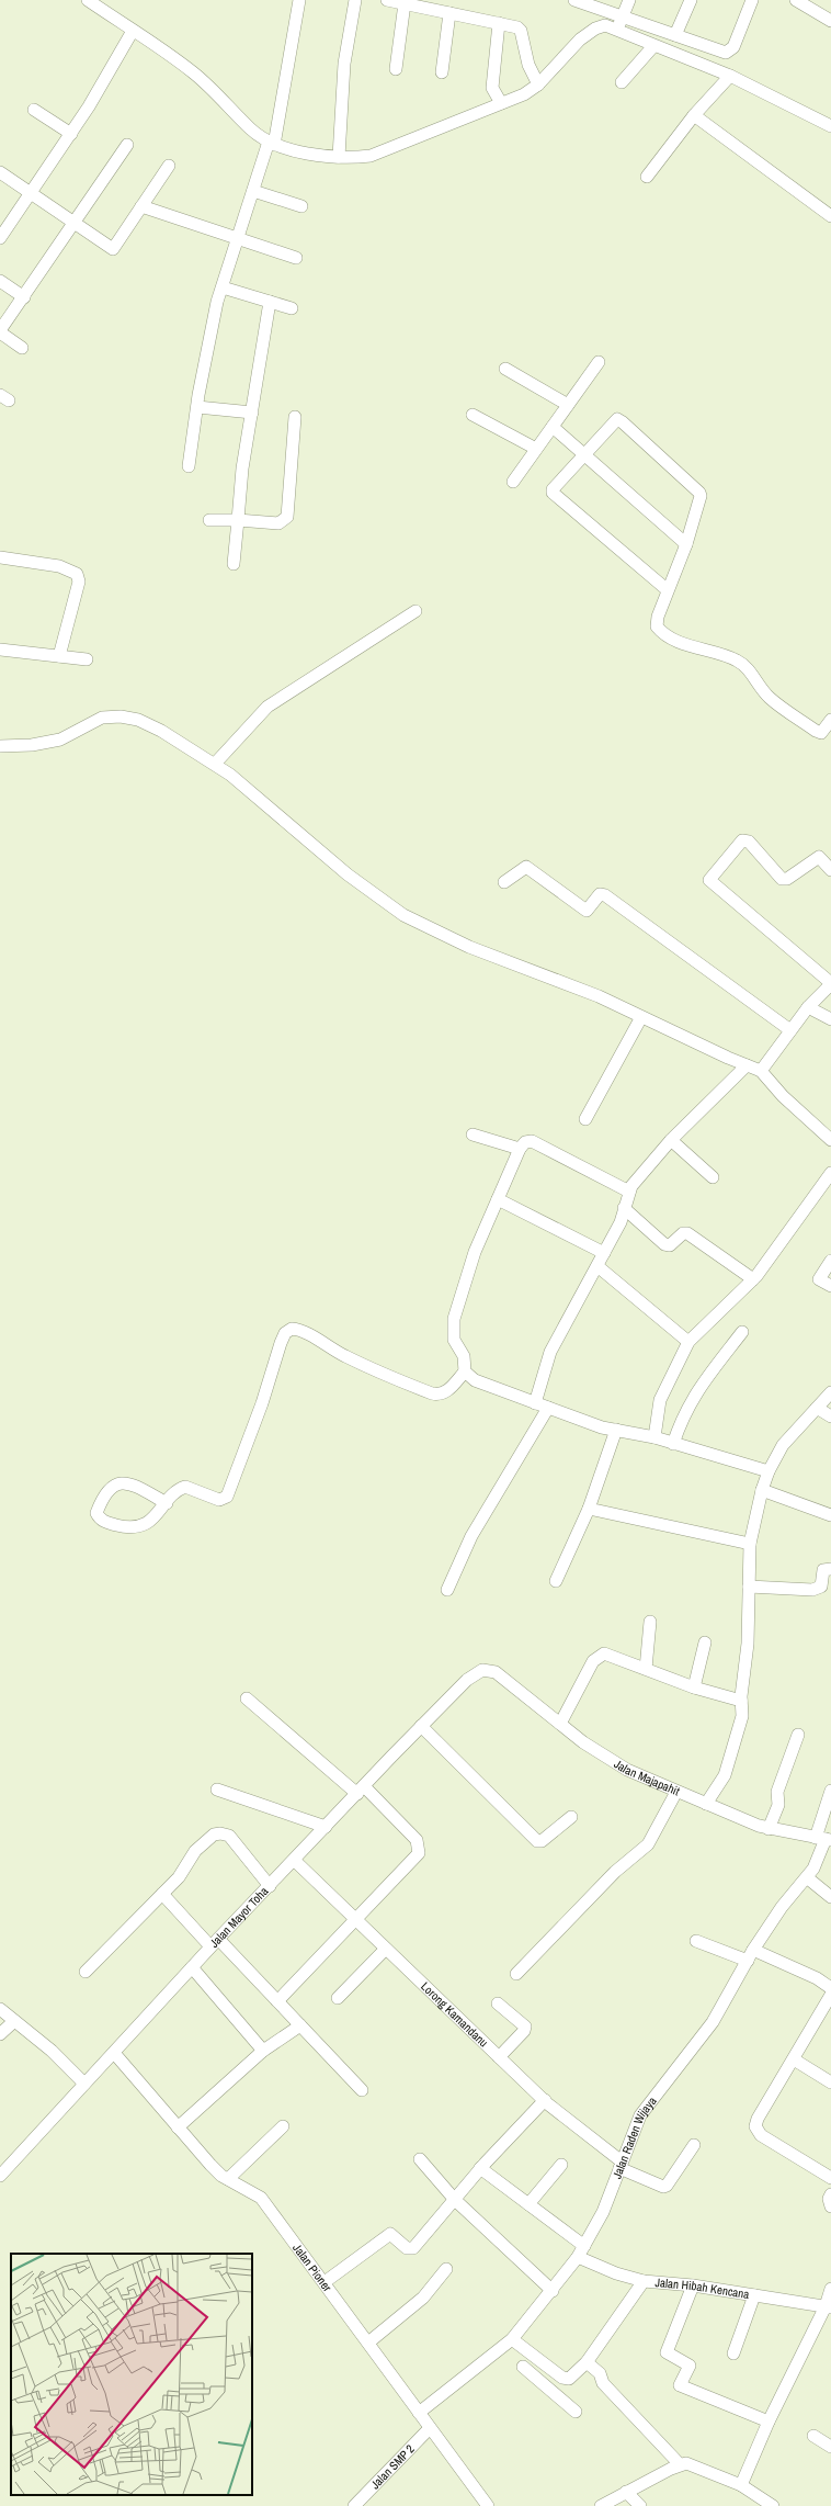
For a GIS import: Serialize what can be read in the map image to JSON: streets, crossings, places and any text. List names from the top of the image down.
{
  "streets": {
    "street": [
      "Jalan Majapahit",
      "Jalan Mayor Toha",
      "Lorong Kamandanu",
      "Jalan Raden Wijaya",
      "Jalan Pioner",
      "Jalan Hibah Kencana",
      "Jalan SMP 2"
    ]
  },
  "crossings": [
    ["Jalan Majapahit", "Jalan Mayor Toha"],
    ["Jalan Majapahit", "Jalan Raden Wijaya"],
    ["Jalan Mayor Toha", "Lorong Kamandanu"],
    ["Jalan Mayor Toha", "Jalan Pioner"],
    ["Lorong Kamandanu", "Jalan Raden Wijaya"],
    ["Jalan Raden Wijaya", "Jalan Pioner"],
    ["Jalan Raden Wijaya", "Jalan Hibah Kencana"],
    ["Jalan Pioner", "Jalan SMP 2"]
  ]
}
